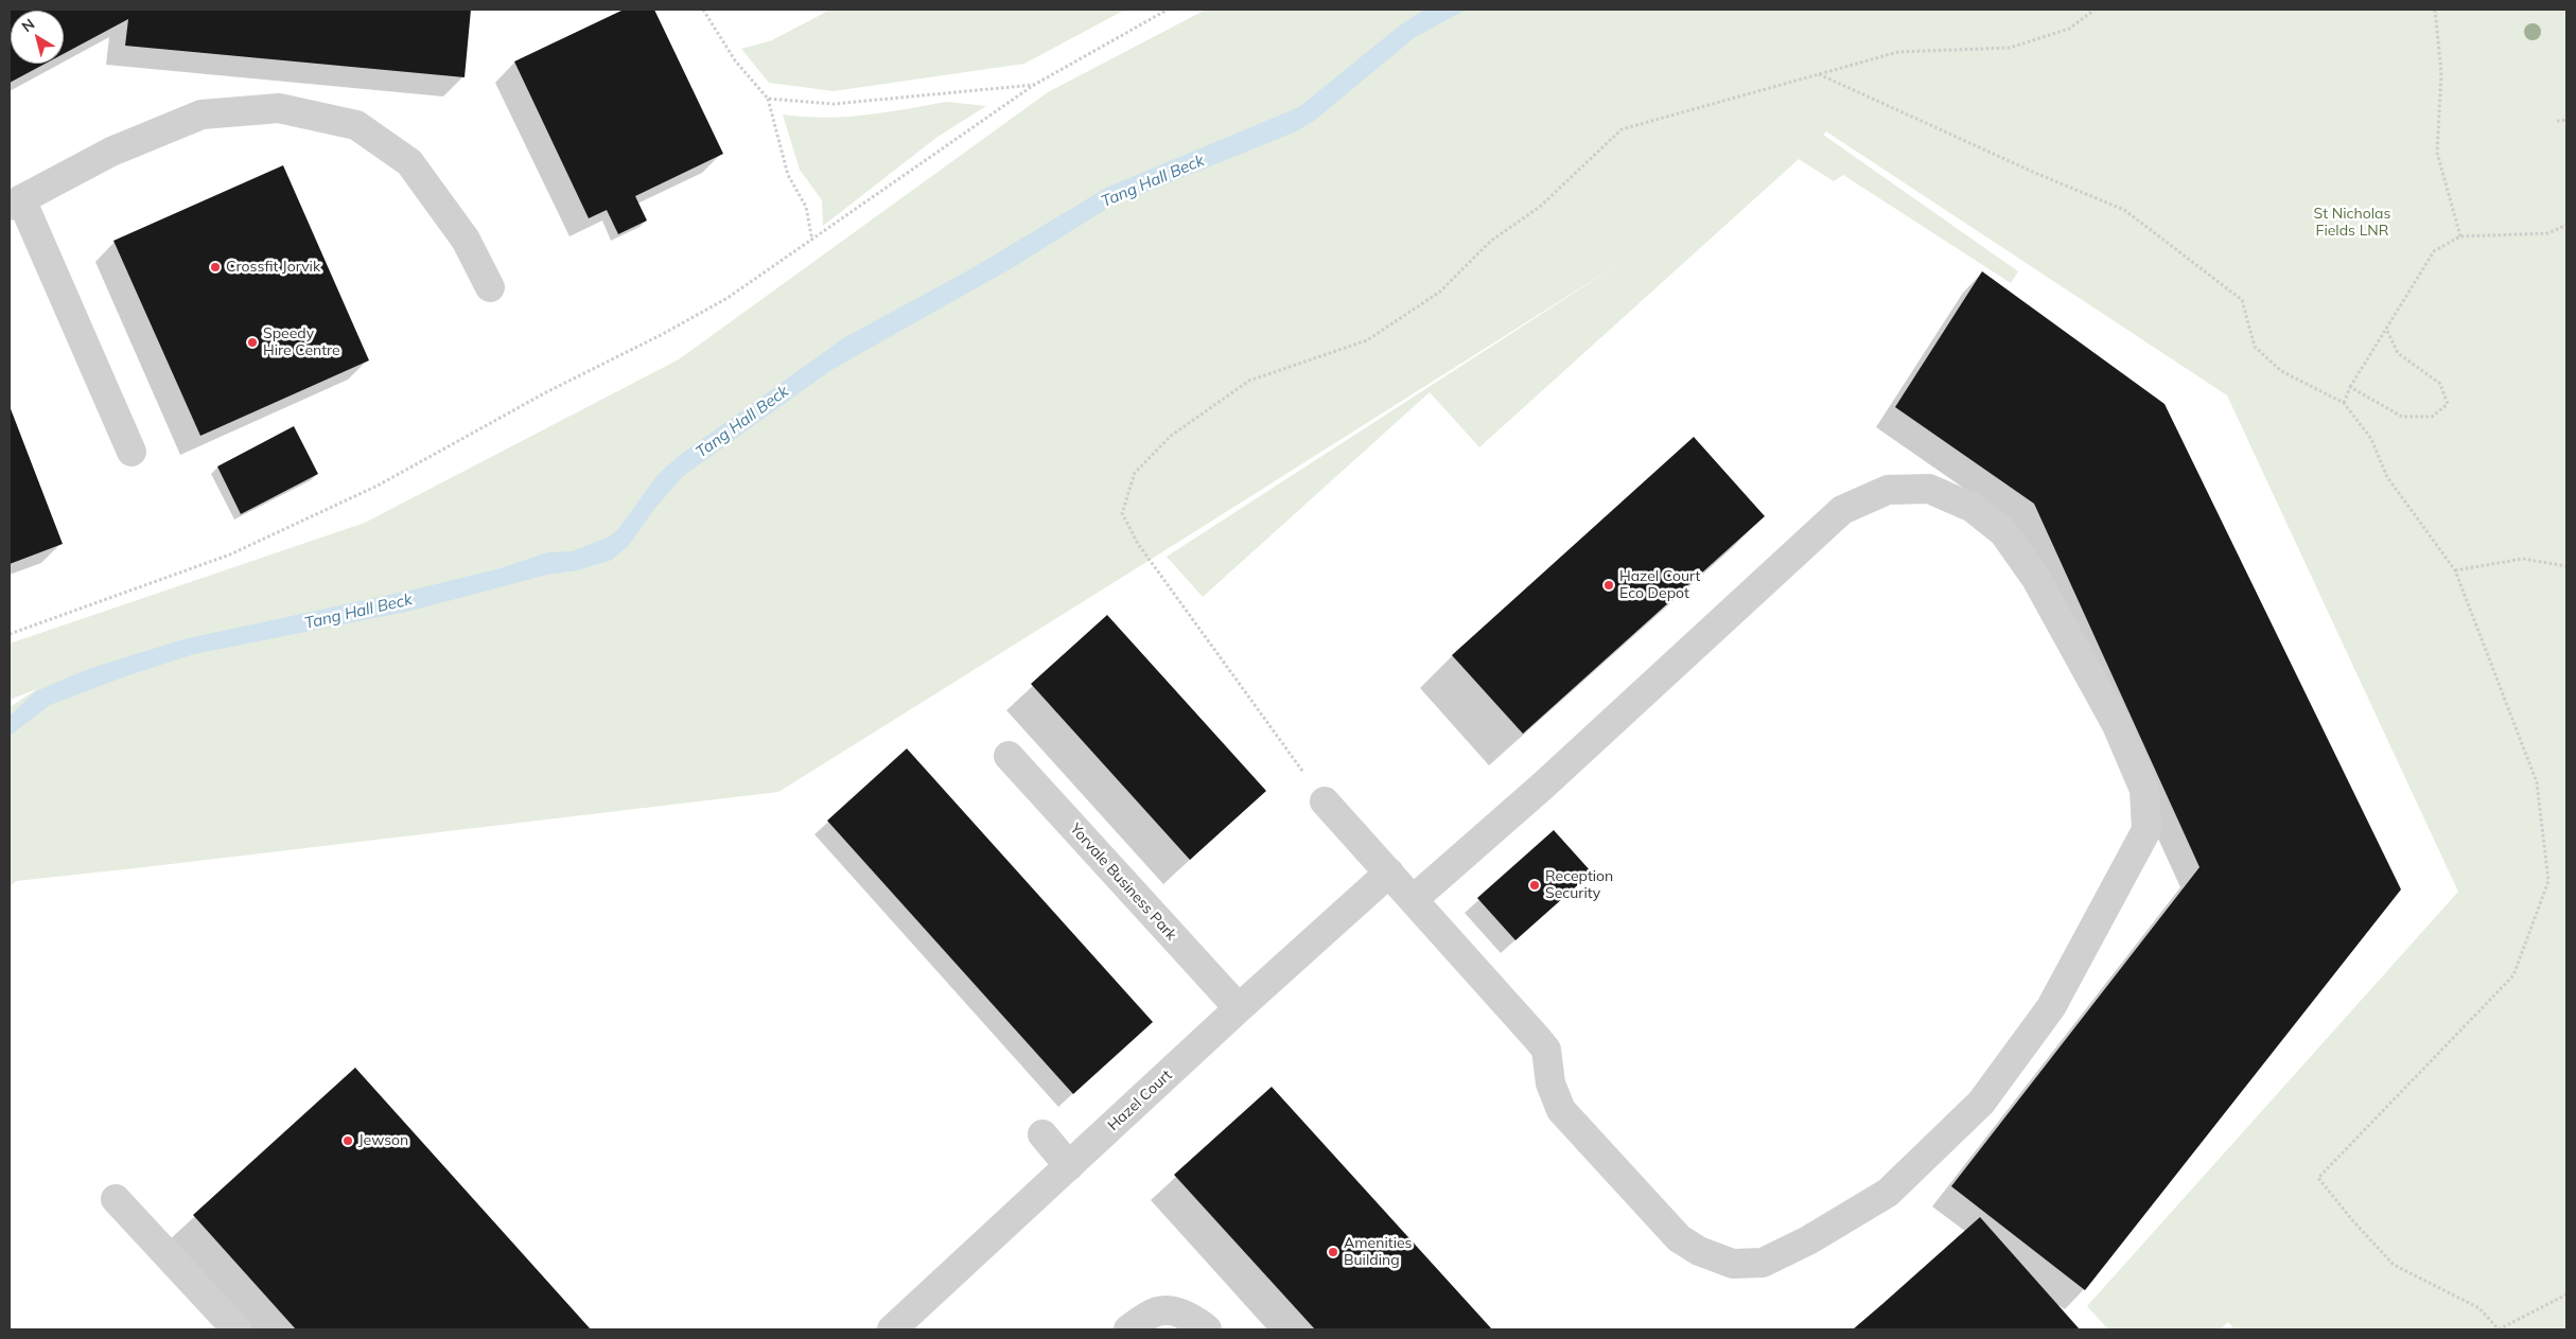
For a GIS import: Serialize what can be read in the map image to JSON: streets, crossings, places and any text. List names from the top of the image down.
{
  "streets": {
    "street": ["Yorvale Business Park", "Hazel Court"]
  },
  "crossings": [
    ["Yorvale Business Park", "Hazel Court"]
  ],
  "water": ["Tang Hall Beck"],
  "parks": ["St Nicholas Fields LNR"],
  "places": [
    "Crossfit Jorvik",
    "Speedy Hire Centre",
    "Hazel Court Eco Depot",
    "Reception Security",
    "Jewson",
    "Amenities Building"
  ],
  "north": "top left"
}
